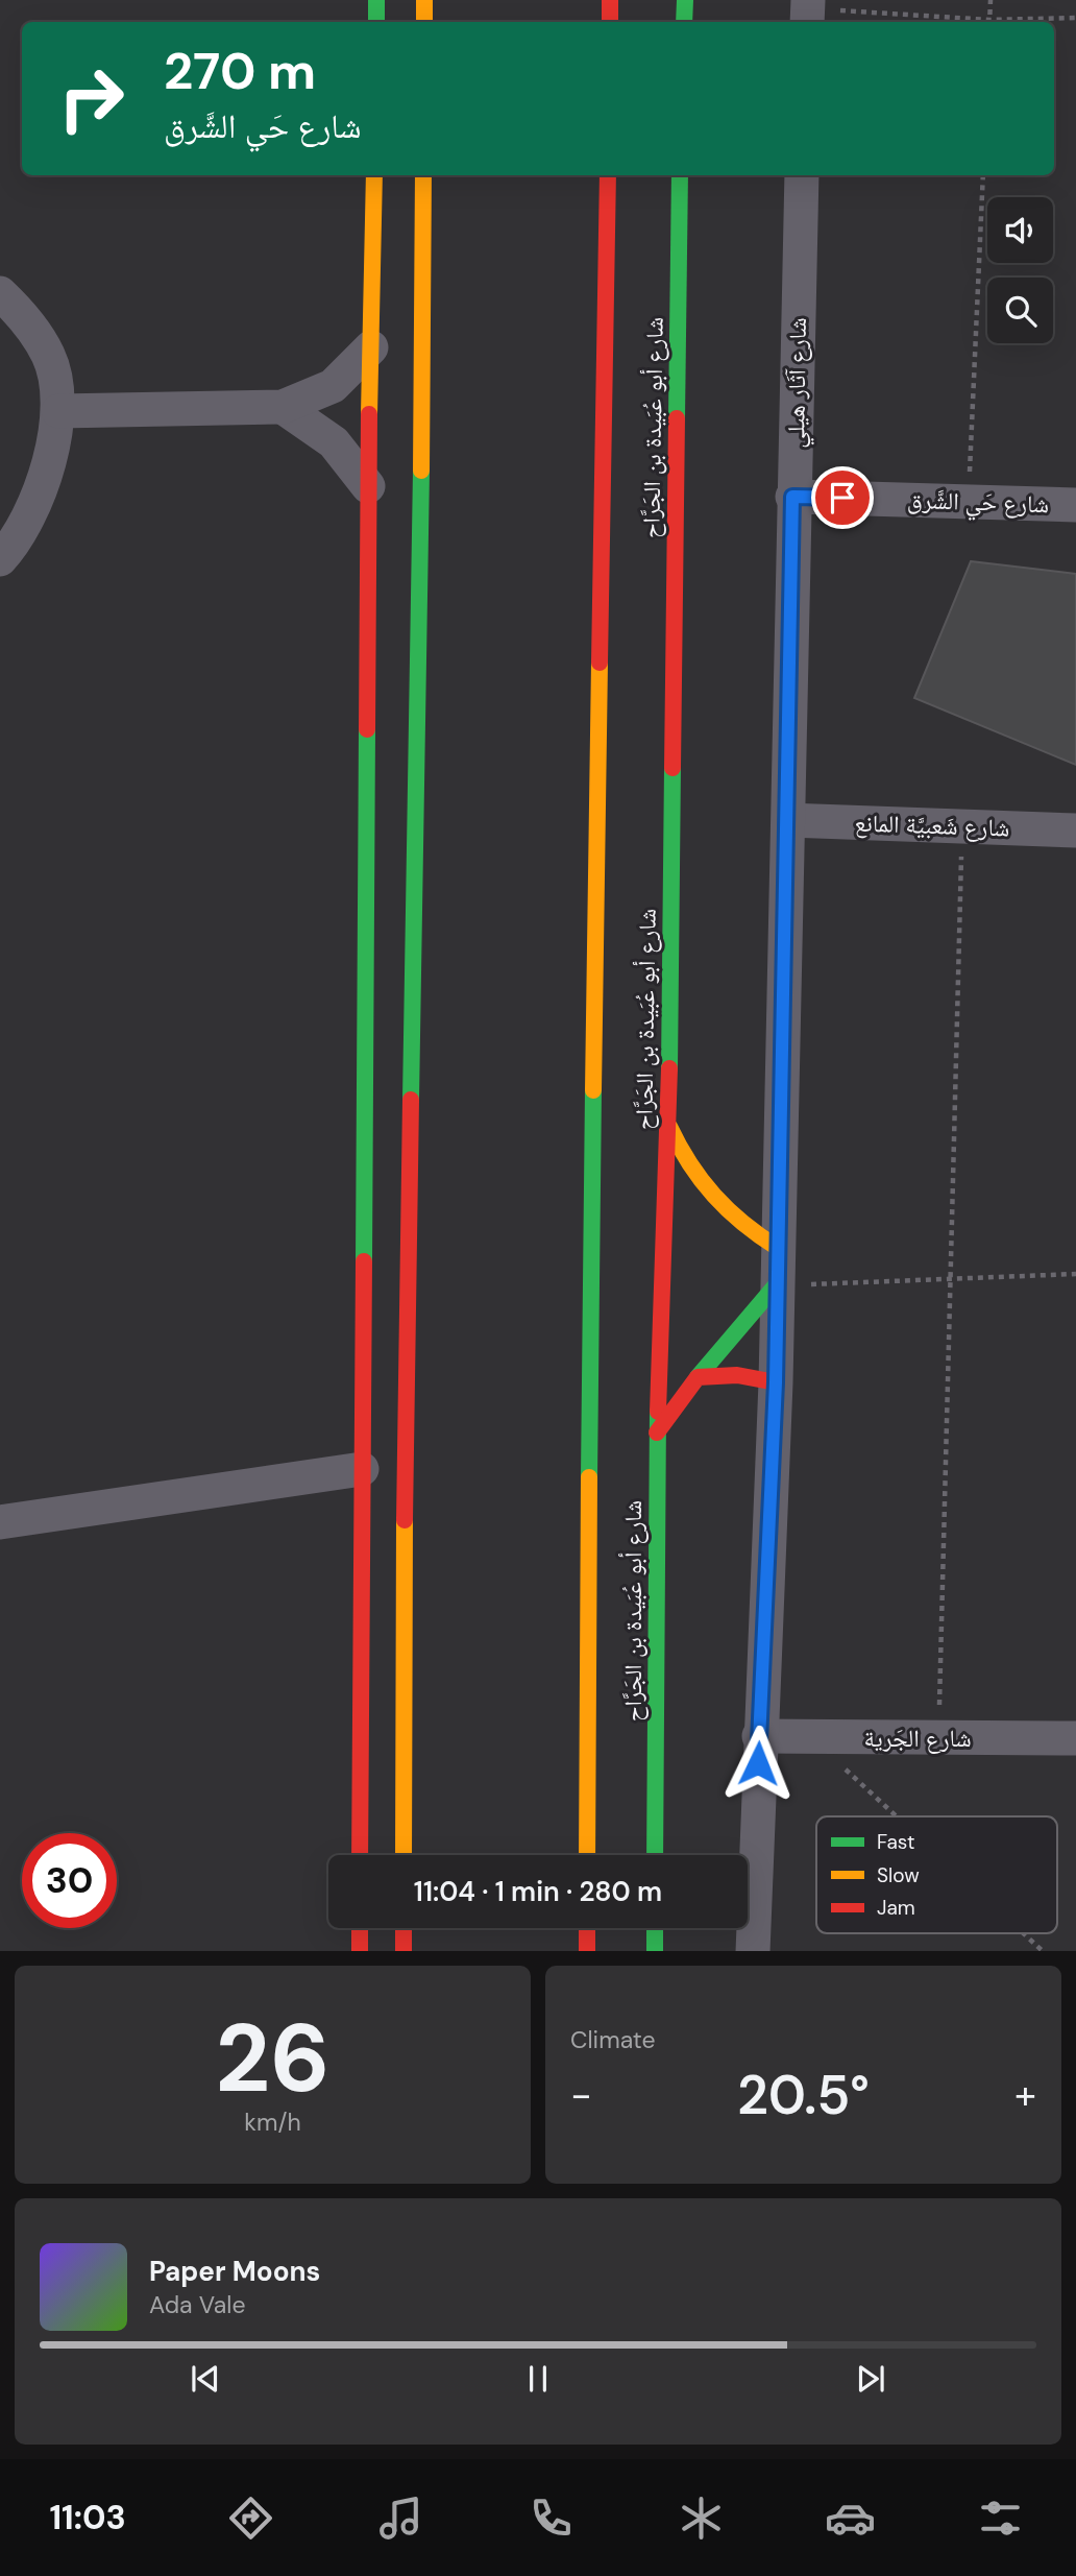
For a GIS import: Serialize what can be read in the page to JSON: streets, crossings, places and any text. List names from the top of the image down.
{
  "streets": {
    "main road": ["شارع أبو عُبَيدة بن الجَرَّاح"],
    "street": [
      "شارع آثَار هيلي",
      "شارع حَي الشَّرق",
      "شارع شَعبيَّة المانع",
      "شارع الجَرية"
    ]
  },
  "crossings": [
    ["شارع آثَار هيلي", "شارع حَي الشَّرق"],
    ["شارع آثَار هيلي", "شارع شَعبيَّة المانع"],
    ["شارع آثَار هيلي", "شارع الجَرية"]
  ],
  "legend": ["Fast", "Slow", "Jam"],
  "page": {
    "turn": ["270 m", "شارع حَي الشَّرق"],
    "limit": "30",
    "trip": "11:04 · 1 min · 280 m",
    "tile": [
      ["26", "km/h"],
      "Climate"
    ],
    "heat": ["−", "20.5°", "+"],
    "song": ["Paper Moons", "Ada Vale"],
    "tabs": "11:03"
  }
}
